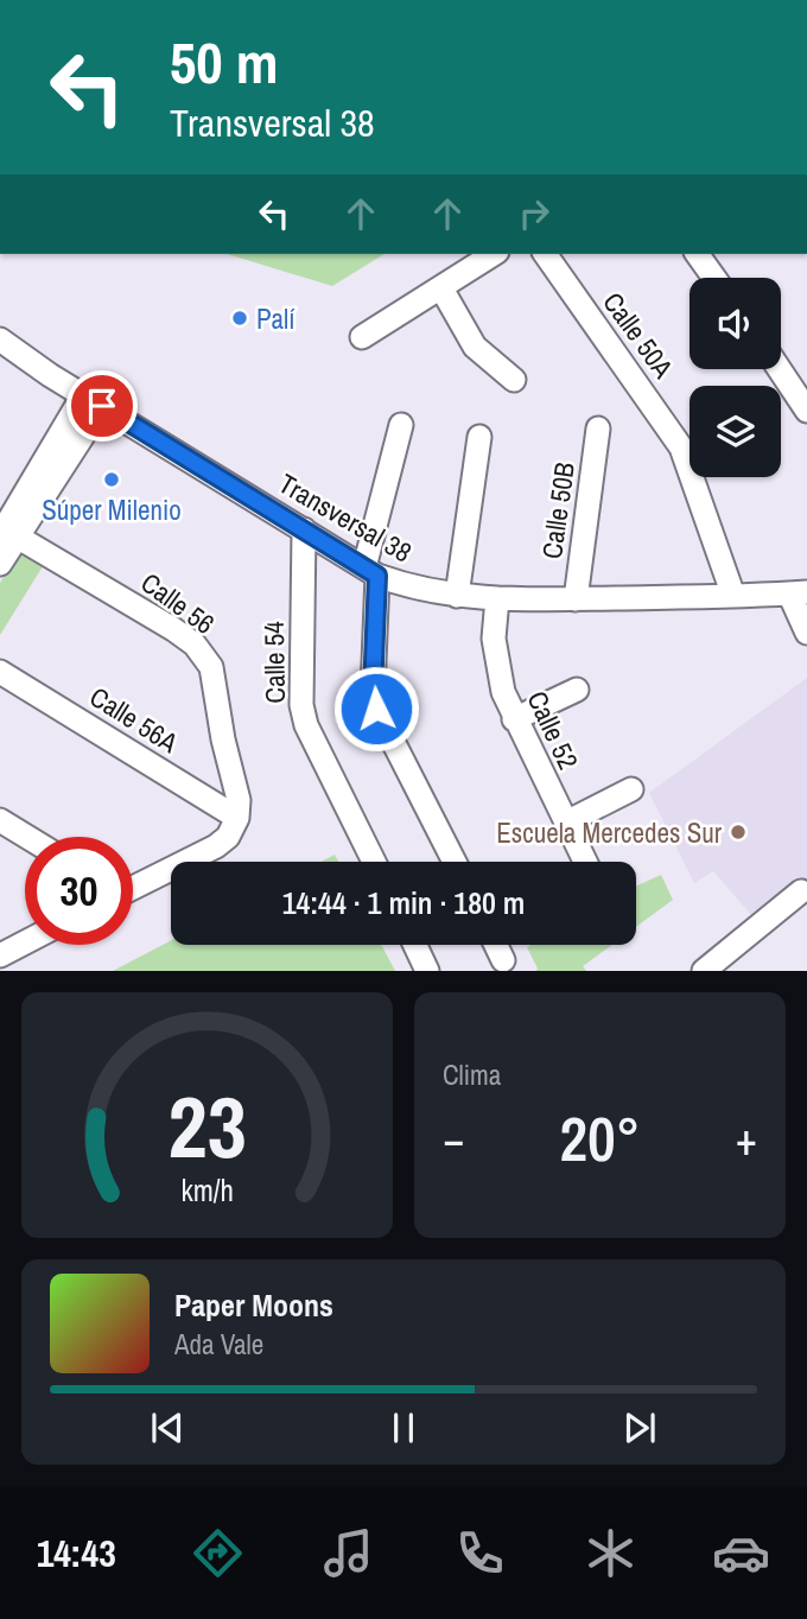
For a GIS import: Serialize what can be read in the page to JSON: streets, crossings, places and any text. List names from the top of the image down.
{
  "streets": {
    "street": [
      "Calle 50A",
      "Calle 50B",
      "Transversal 38",
      "Calle 56",
      "Calle 54",
      "Calle 56A",
      "Calle 52"
    ]
  },
  "crossings": [
    ["Calle 50A", "Transversal 38"],
    ["Calle 50B", "Transversal 38"],
    ["Transversal 38", "Calle 54"],
    ["Transversal 38", "Calle 52"],
    ["Calle 56", "Calle 56A"]
  ],
  "places": ["Palí", "Súper Milenio", "Escuela Mercedes Sur"],
  "page": {
    "turn": ["50 m", "Transversal 38"],
    "limit": "30",
    "trip": "14:44 · 1 min · 180 m",
    "tile": "Clima",
    "heat": ["−", "20°", "+"],
    "song": ["Paper Moons", "Ada Vale"],
    "tabs": "14:43",
    "gauge": ["23", "km/h"]
  }
}
